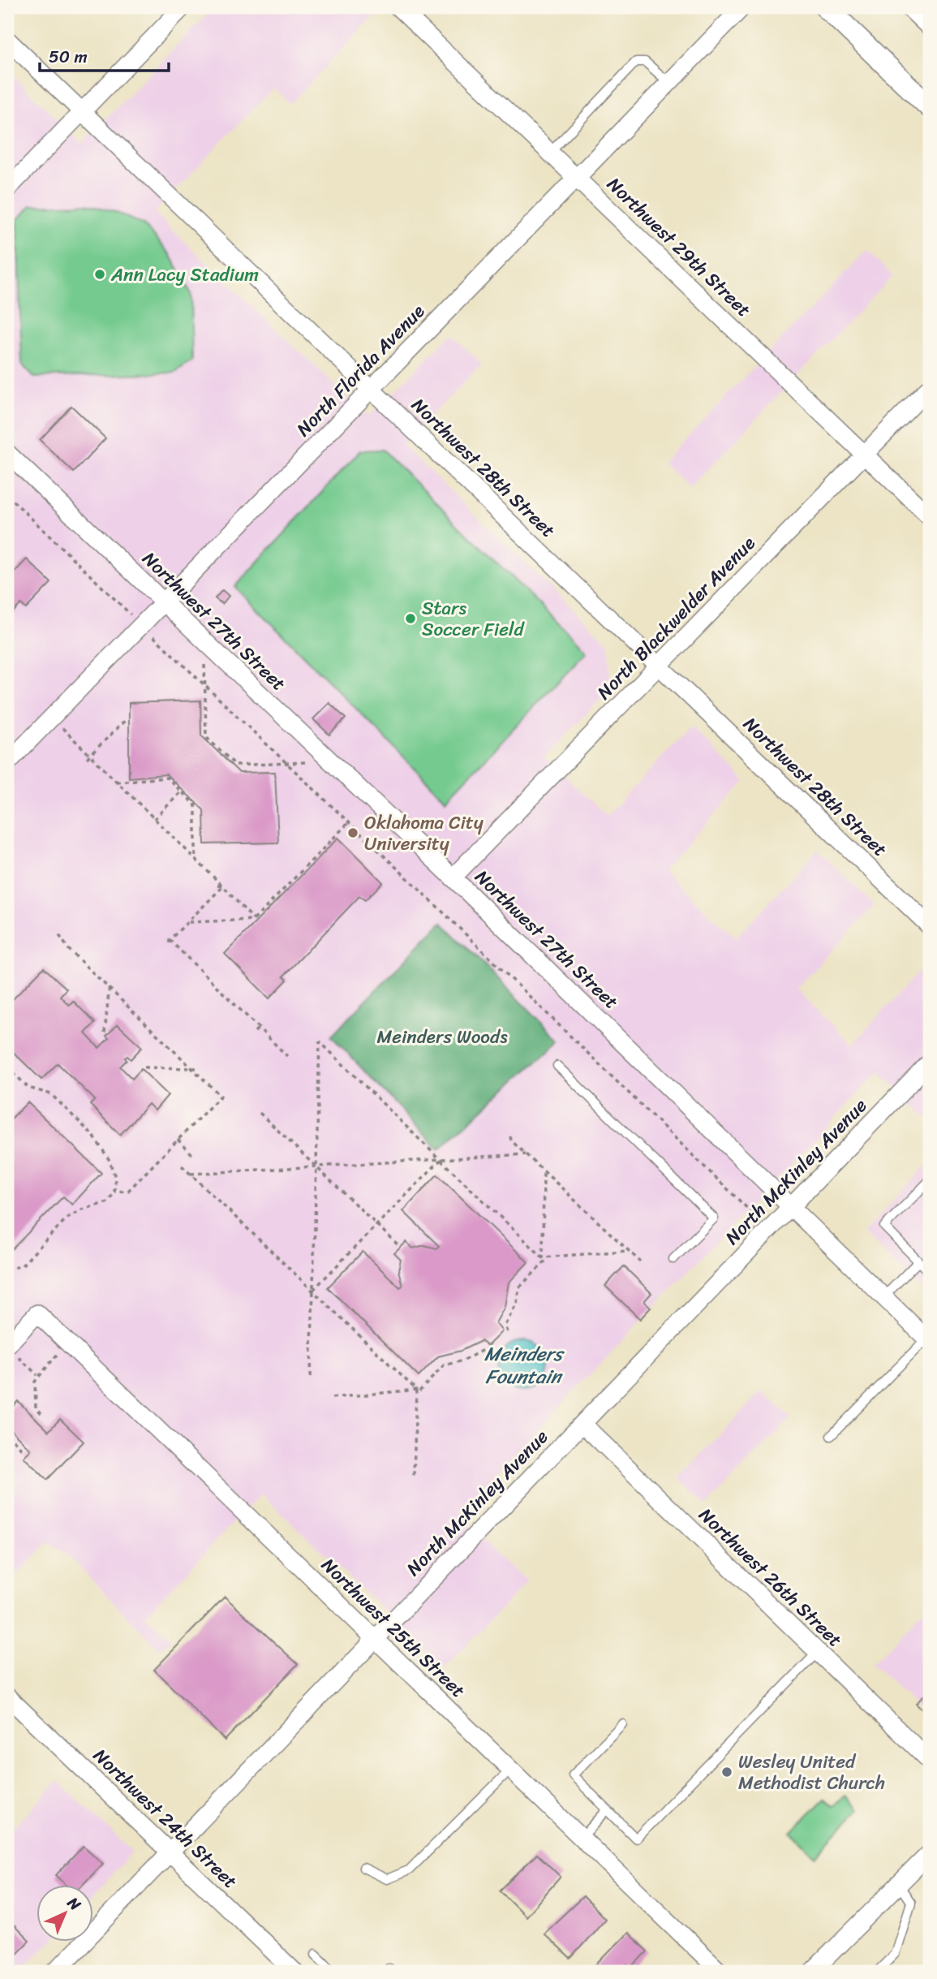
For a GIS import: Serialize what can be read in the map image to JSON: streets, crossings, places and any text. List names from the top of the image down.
{
  "streets": {
    "street": [
      "Northwest 29th Street",
      "North Florida Avenue",
      "Northwest 28th Street",
      "North Blackwelder Avenue",
      "Northwest 27th Street",
      "North McKinley Avenue",
      "Northwest 26th Street",
      "Northwest 25th Street",
      "Northwest 24th Street"
    ]
  },
  "crossings": [
    ["Northwest 29th Street", "North Florida Avenue"],
    ["Northwest 29th Street", "North Blackwelder Avenue"],
    ["North Florida Avenue", "Northwest 28th Street"],
    ["North Florida Avenue", "Northwest 27th Street"],
    ["Northwest 28th Street", "North Blackwelder Avenue"],
    ["North Blackwelder Avenue", "Northwest 27th Street"],
    ["Northwest 27th Street", "North McKinley Avenue"],
    ["North McKinley Avenue", "Northwest 26th Street"],
    ["North McKinley Avenue", "Northwest 25th Street"],
    ["North McKinley Avenue", "Northwest 24th Street"]
  ],
  "water": ["Meinders Fountain"],
  "parks": ["Meinders Woods"],
  "places": [
    "Ann Lacy Stadium",
    "Stars Soccer Field",
    "Oklahoma City University",
    "Wesley United Methodist Church"
  ],
  "scale_bar": "50 m",
  "north": "top right"
}
